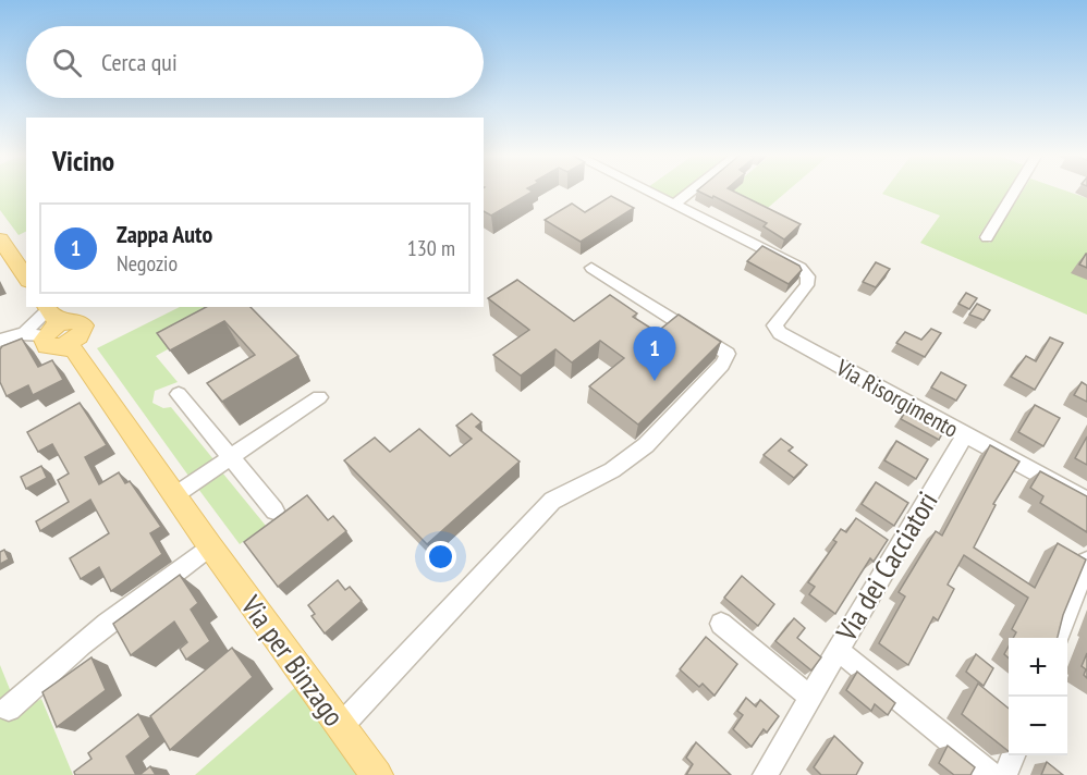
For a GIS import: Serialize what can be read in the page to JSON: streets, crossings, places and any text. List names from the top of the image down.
{
  "streets": {
    "main road": ["Via per Binzago"],
    "street": ["Via Risorgimento", "Via dei Cacciatori"]
  },
  "crossings": [
    ["Via Risorgimento", "Via dei Cacciatori"]
  ],
  "page": {
    "search": "Cerca qui",
    "heading": "Vicino",
    "list": [
      {
        "mark": "1",
        "name": "Zappa Auto",
        "note": "Negozio",
        "value": "130 m"
      }
    ],
    "pins": "1",
    "map_buttons": ["+", "−"]
  }
}
